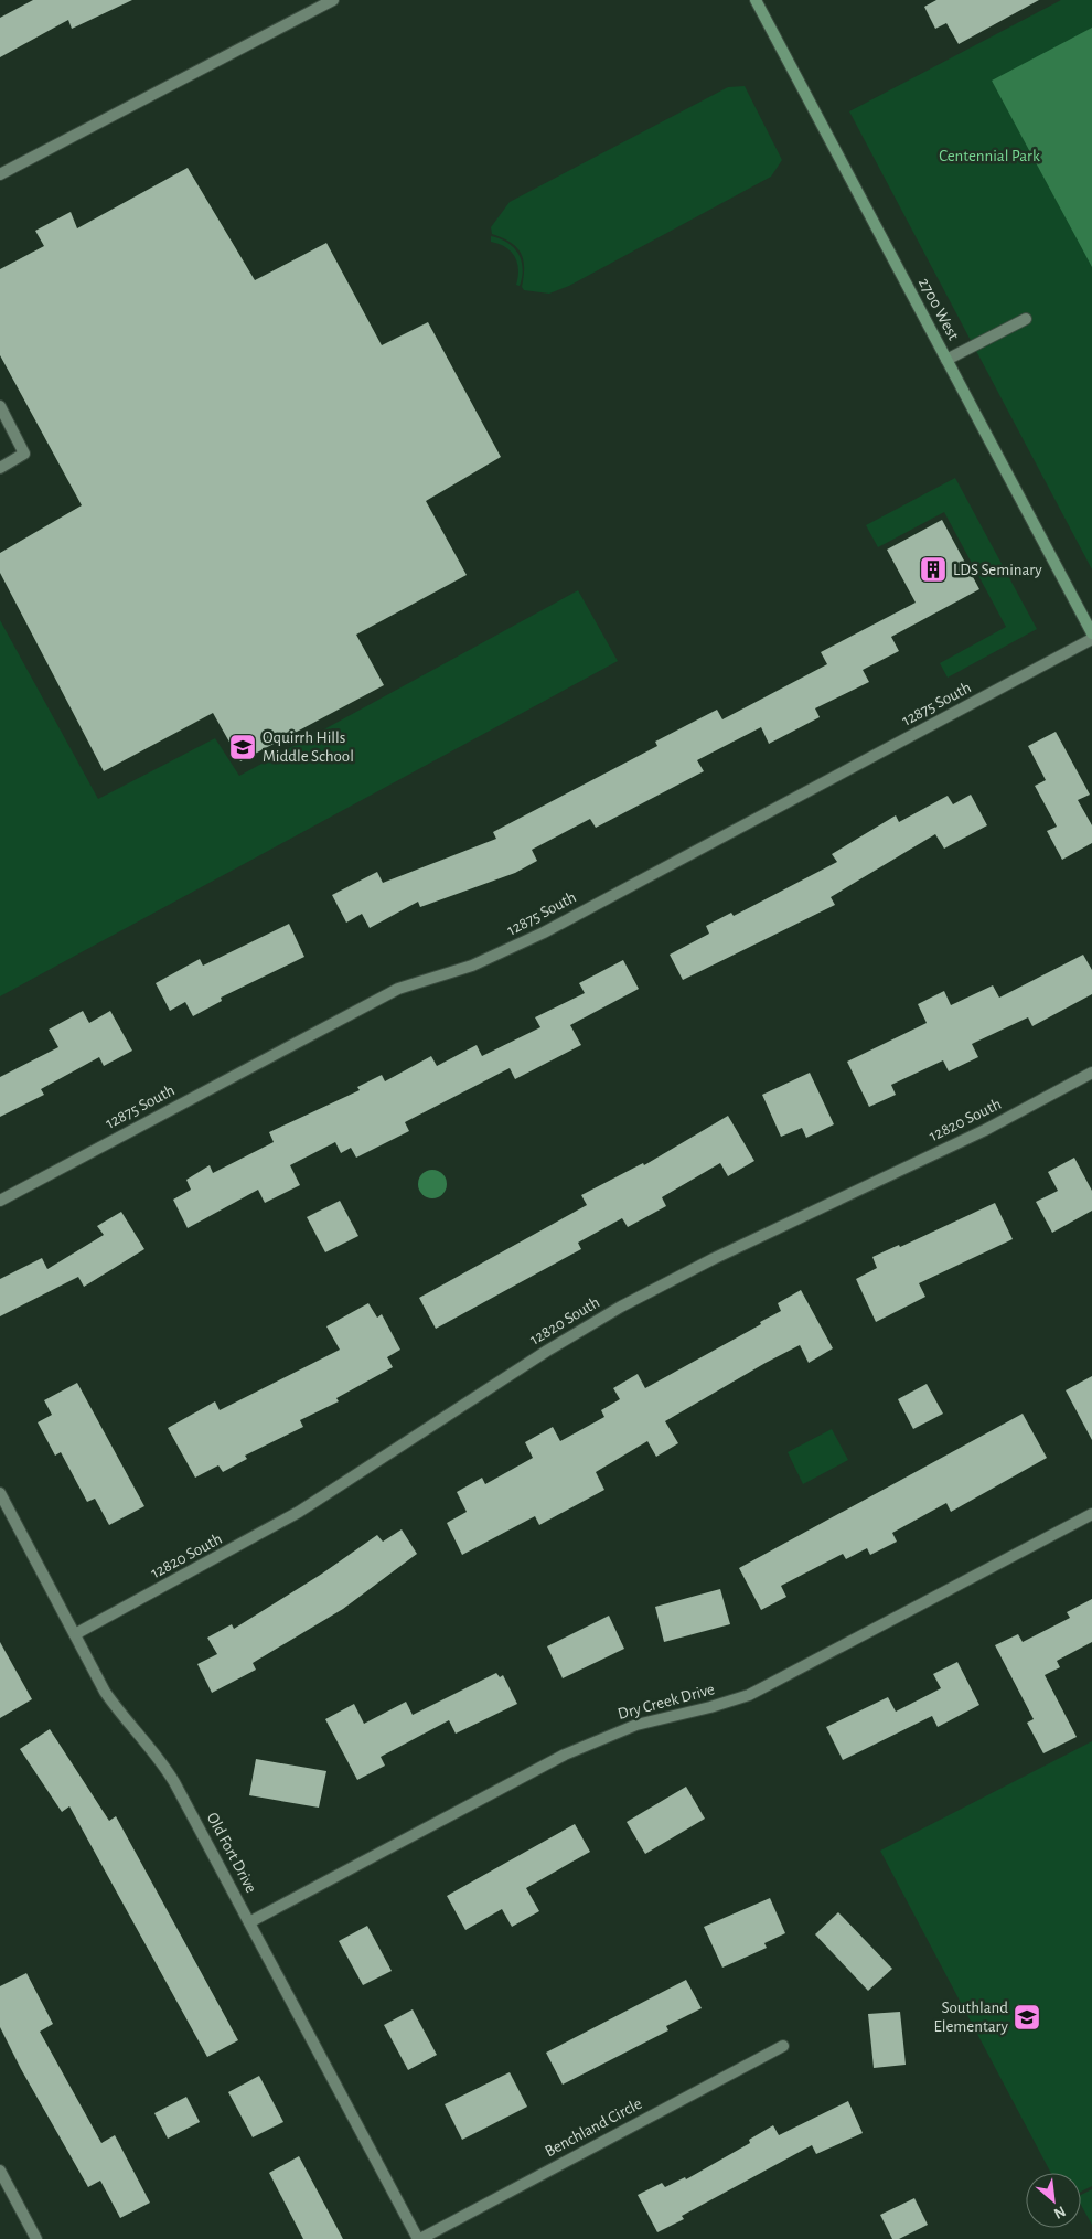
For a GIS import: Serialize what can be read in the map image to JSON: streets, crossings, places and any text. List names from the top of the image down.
{
  "streets": {
    "main road": ["2700 West"],
    "street": [
      "12875 South",
      "12820 South",
      "Dry Creek Drive",
      "Old Fort Drive",
      "Benchland Circle"
    ]
  },
  "crossings": [
    ["12820 South", "Old Fort Drive"],
    ["Dry Creek Drive", "Old Fort Drive"],
    ["Old Fort Drive", "Benchland Circle"]
  ],
  "parks": ["Centennial Park"],
  "places": {
    "building": ["LDS Seminary"],
    "school or university": ["Oquirrh Hills Middle School", "Southland Elementary"]
  },
  "north": "bottom right"
}
